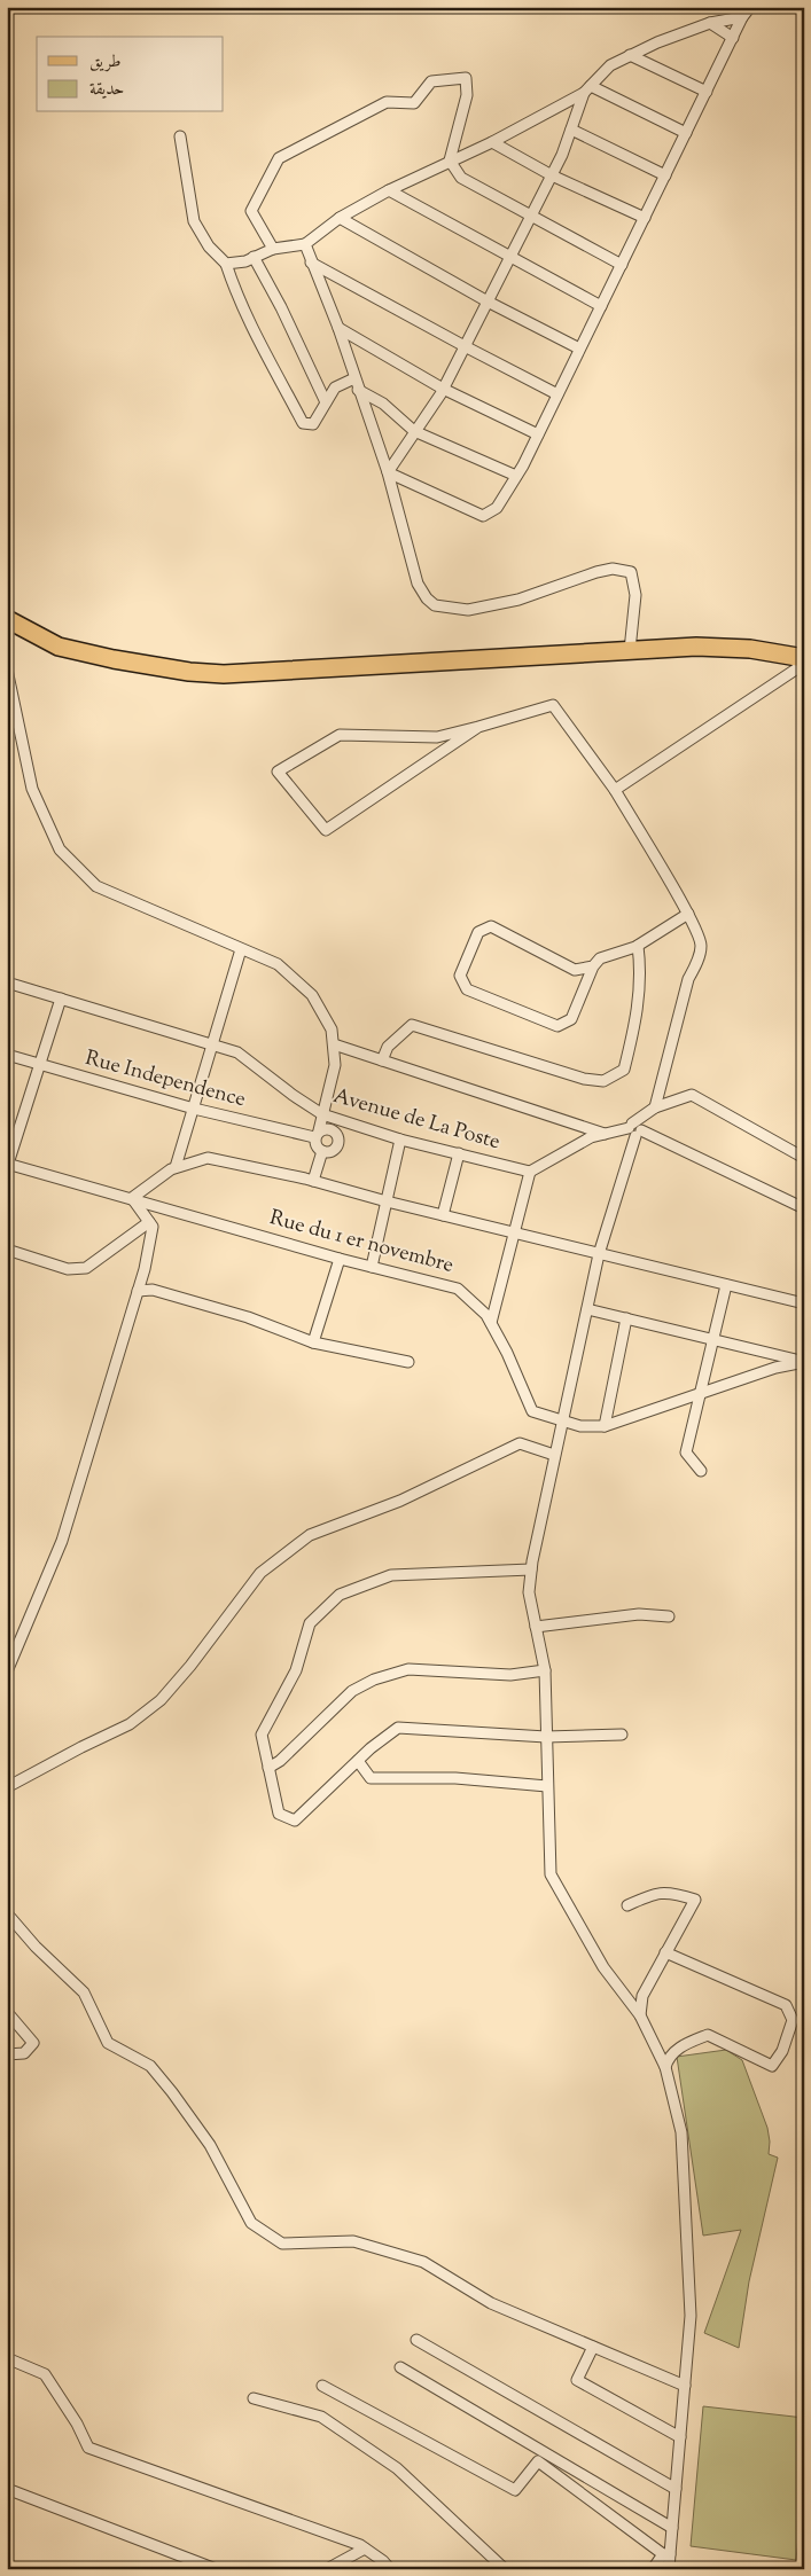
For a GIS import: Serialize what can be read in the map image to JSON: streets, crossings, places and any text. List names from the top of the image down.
{
  "streets": {
    "street": ["Rue Independence", "Avenue de La Poste", "Rue du 1 er novembre"]
  },
  "legend": ["طريق", "حديقة"]
}
